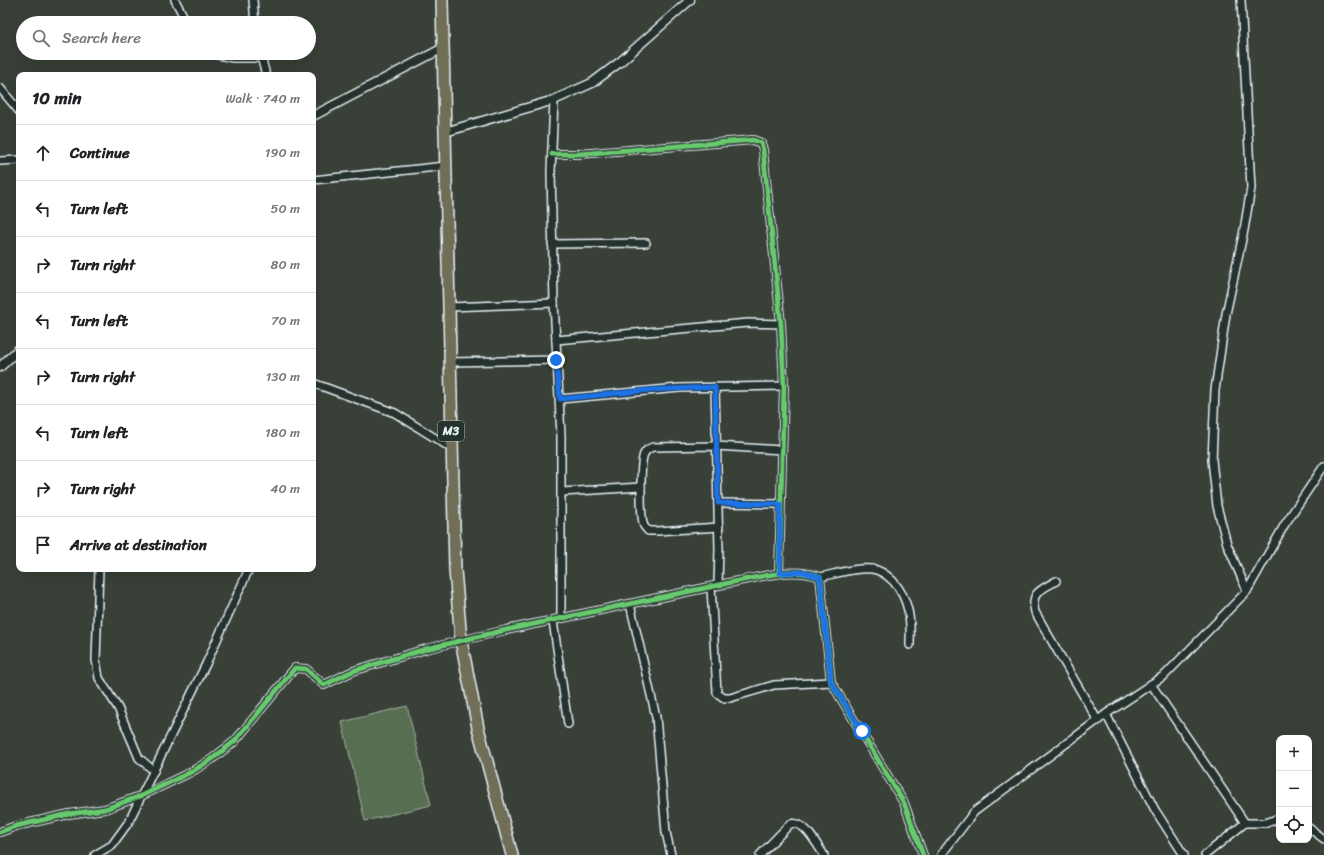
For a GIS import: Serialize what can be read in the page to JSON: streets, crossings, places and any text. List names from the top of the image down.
{
  "streets": {
    "main road": ["M3"]
  },
  "page": {
    "search": "Search here",
    "heading": ["10 min", "Walk · 740 m"],
    "list": [
      ["Continue", "190 m"],
      ["Turn left", "50 m"],
      ["Turn right", "80 m"],
      ["Turn left", "70 m"],
      ["Turn right", "130 m"],
      ["Turn left", "180 m"],
      ["Turn right", "40 m"],
      "Arrive at destination"
    ],
    "map_buttons": ["+", "−"]
  }
}
